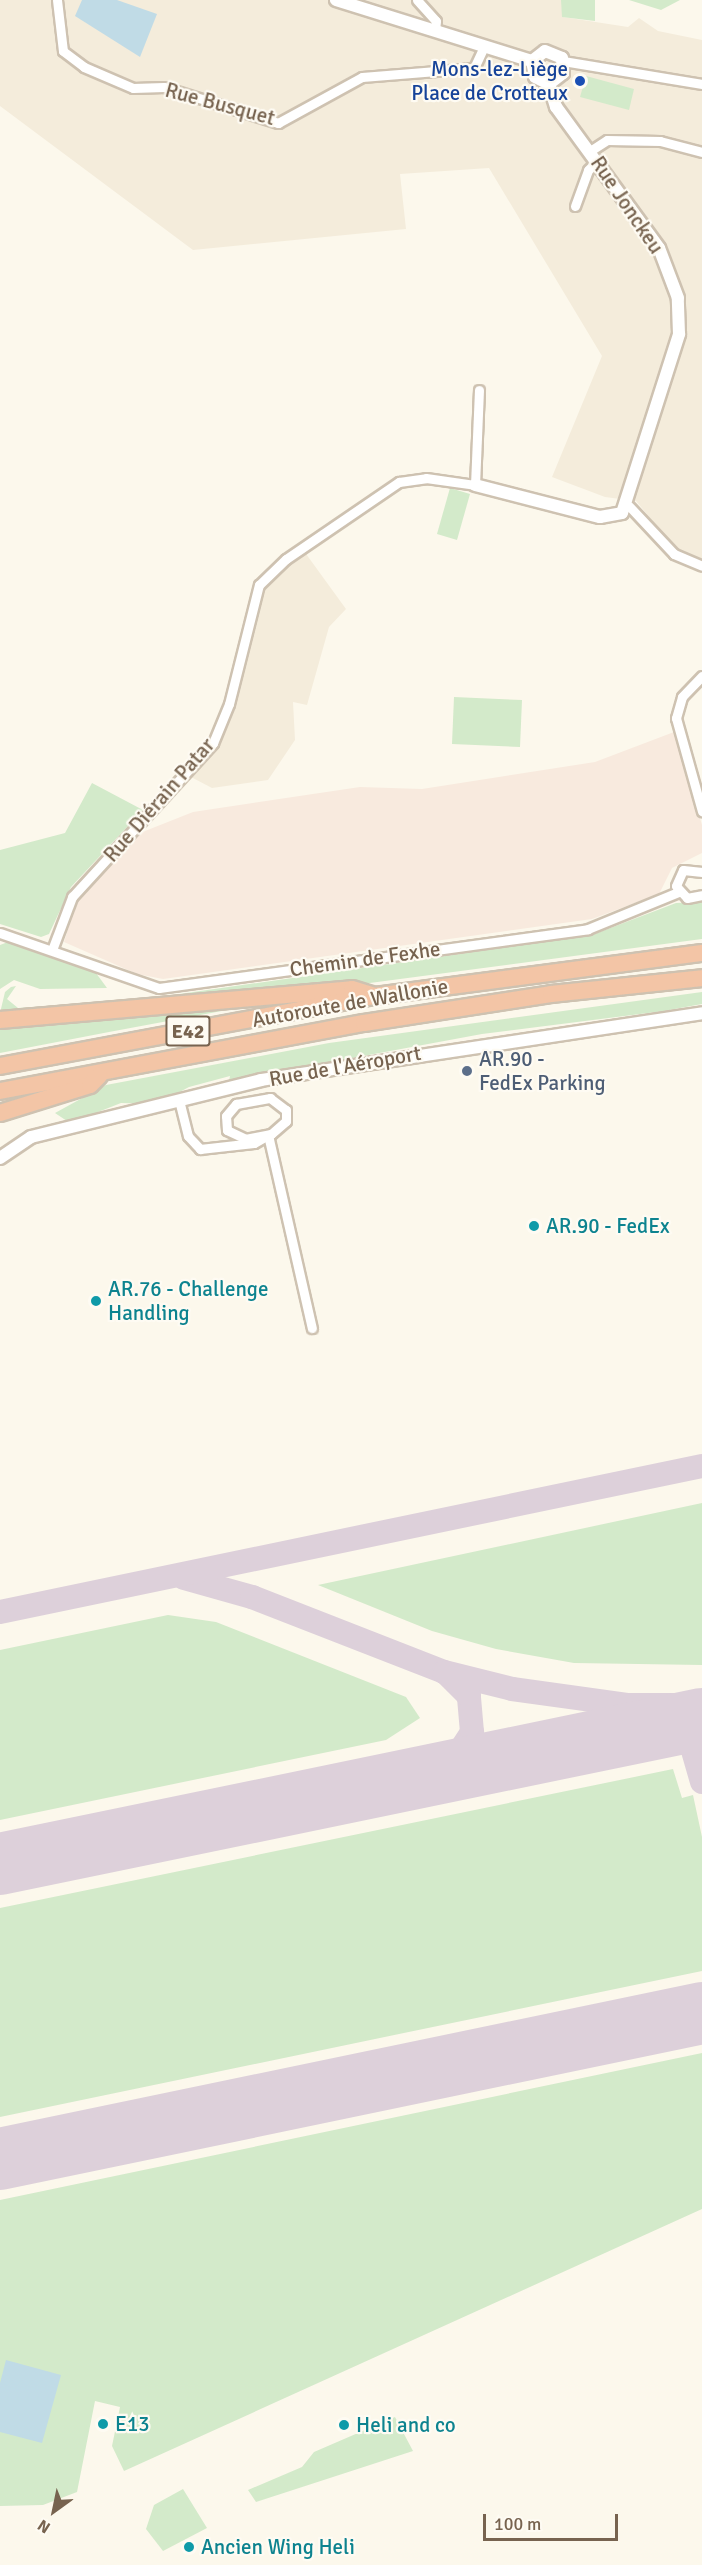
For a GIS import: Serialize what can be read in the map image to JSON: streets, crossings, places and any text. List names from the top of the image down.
{
  "streets": {
    "highway": ["Autoroute de Wallonie", "E42"],
    "street": [
      "Rue Busquet",
      "Rue Jonckeu",
      "Rue Diérain Patar",
      "Chemin de Fexhe",
      "Rue de l'Aéroport"
    ]
  },
  "crossings": [
    ["Rue Jonckeu", "Rue Diérain Patar"],
    ["Rue Diérain Patar", "Chemin de Fexhe"]
  ],
  "places": [
    "Mons-lez-Liège Place de Crotteux",
    "AR.90 - FedEx Parking",
    "AR.90 - FedEx",
    "AR.76 - Challenge Handling",
    "E13",
    "Heli and co",
    "Ancien Wing Heli"
  ],
  "scale_bar": "100 m",
  "north": "bottom left"
}
